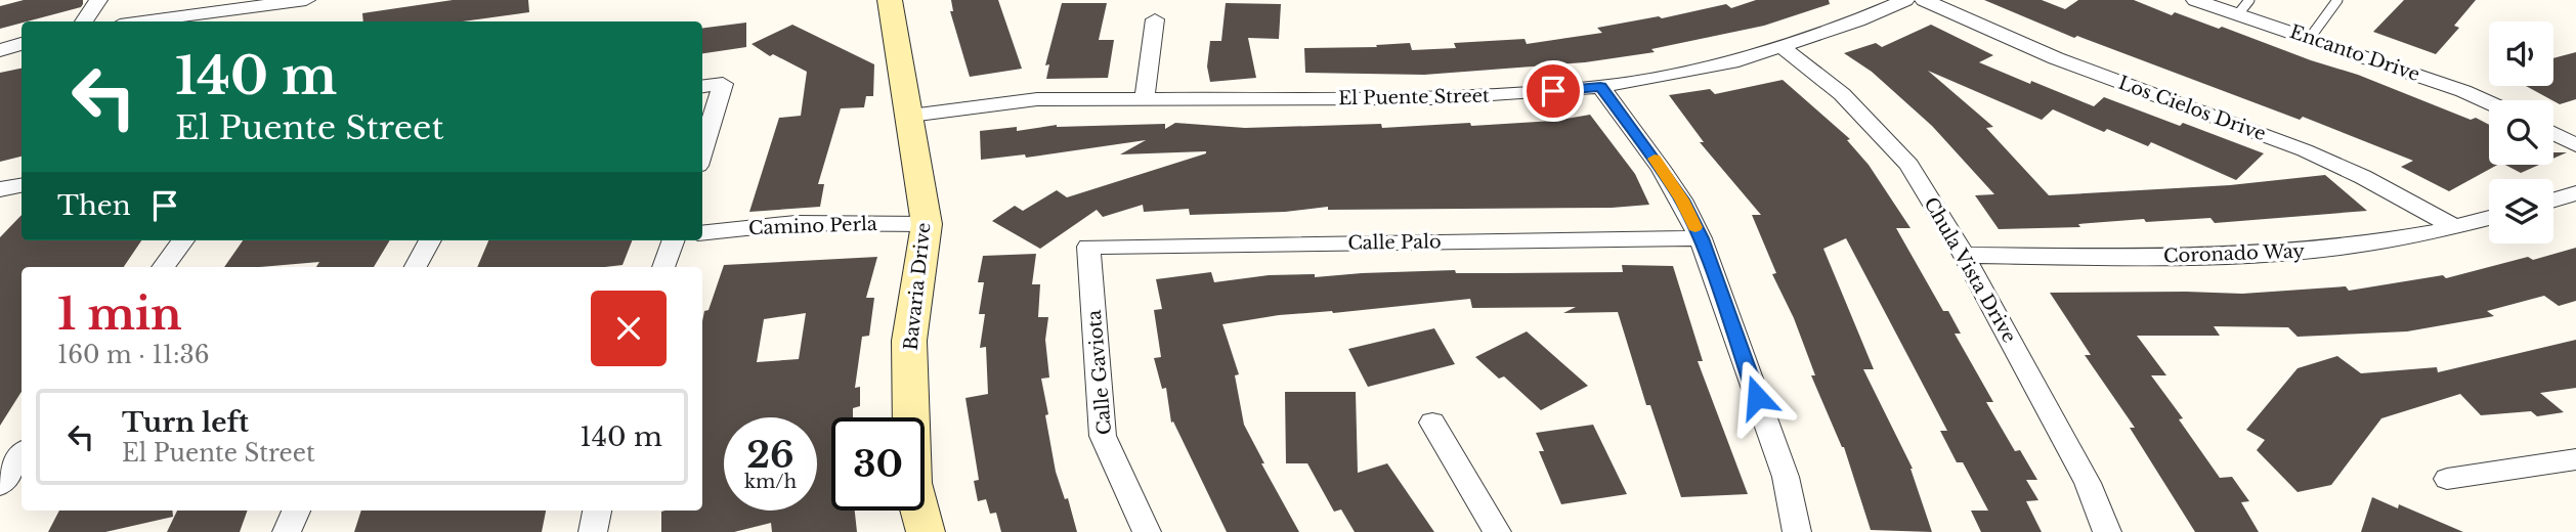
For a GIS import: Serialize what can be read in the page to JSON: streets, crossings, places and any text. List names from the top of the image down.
{
  "streets": {
    "street": [
      "Encanto Drive",
      "El Puente Street",
      "Los Cielos Drive",
      "Camino Perla",
      "Calle Palo",
      "Coronado Way",
      "Chula Vista Drive",
      "Bavaria Drive",
      "Calle Gaviota"
    ]
  },
  "crossings": [
    ["El Puente Street", "Chula Vista Drive"],
    ["El Puente Street", "Bavaria Drive"],
    ["Los Cielos Drive", "Coronado Way"],
    ["Camino Perla", "Bavaria Drive"],
    ["Calle Palo", "Calle Gaviota"],
    ["Coronado Way", "Chula Vista Drive"]
  ],
  "page": {
    "turn": ["140 m", "El Puente Street"],
    "then": "Then",
    "heading": ["1 min", "160 m · 11:36"],
    "list": [
      {
        "name": "Turn left",
        "note": "El Puente Street",
        "value": "140 m"
      }
    ],
    "speed": "26 km/h",
    "limit": "30"
  }
}
